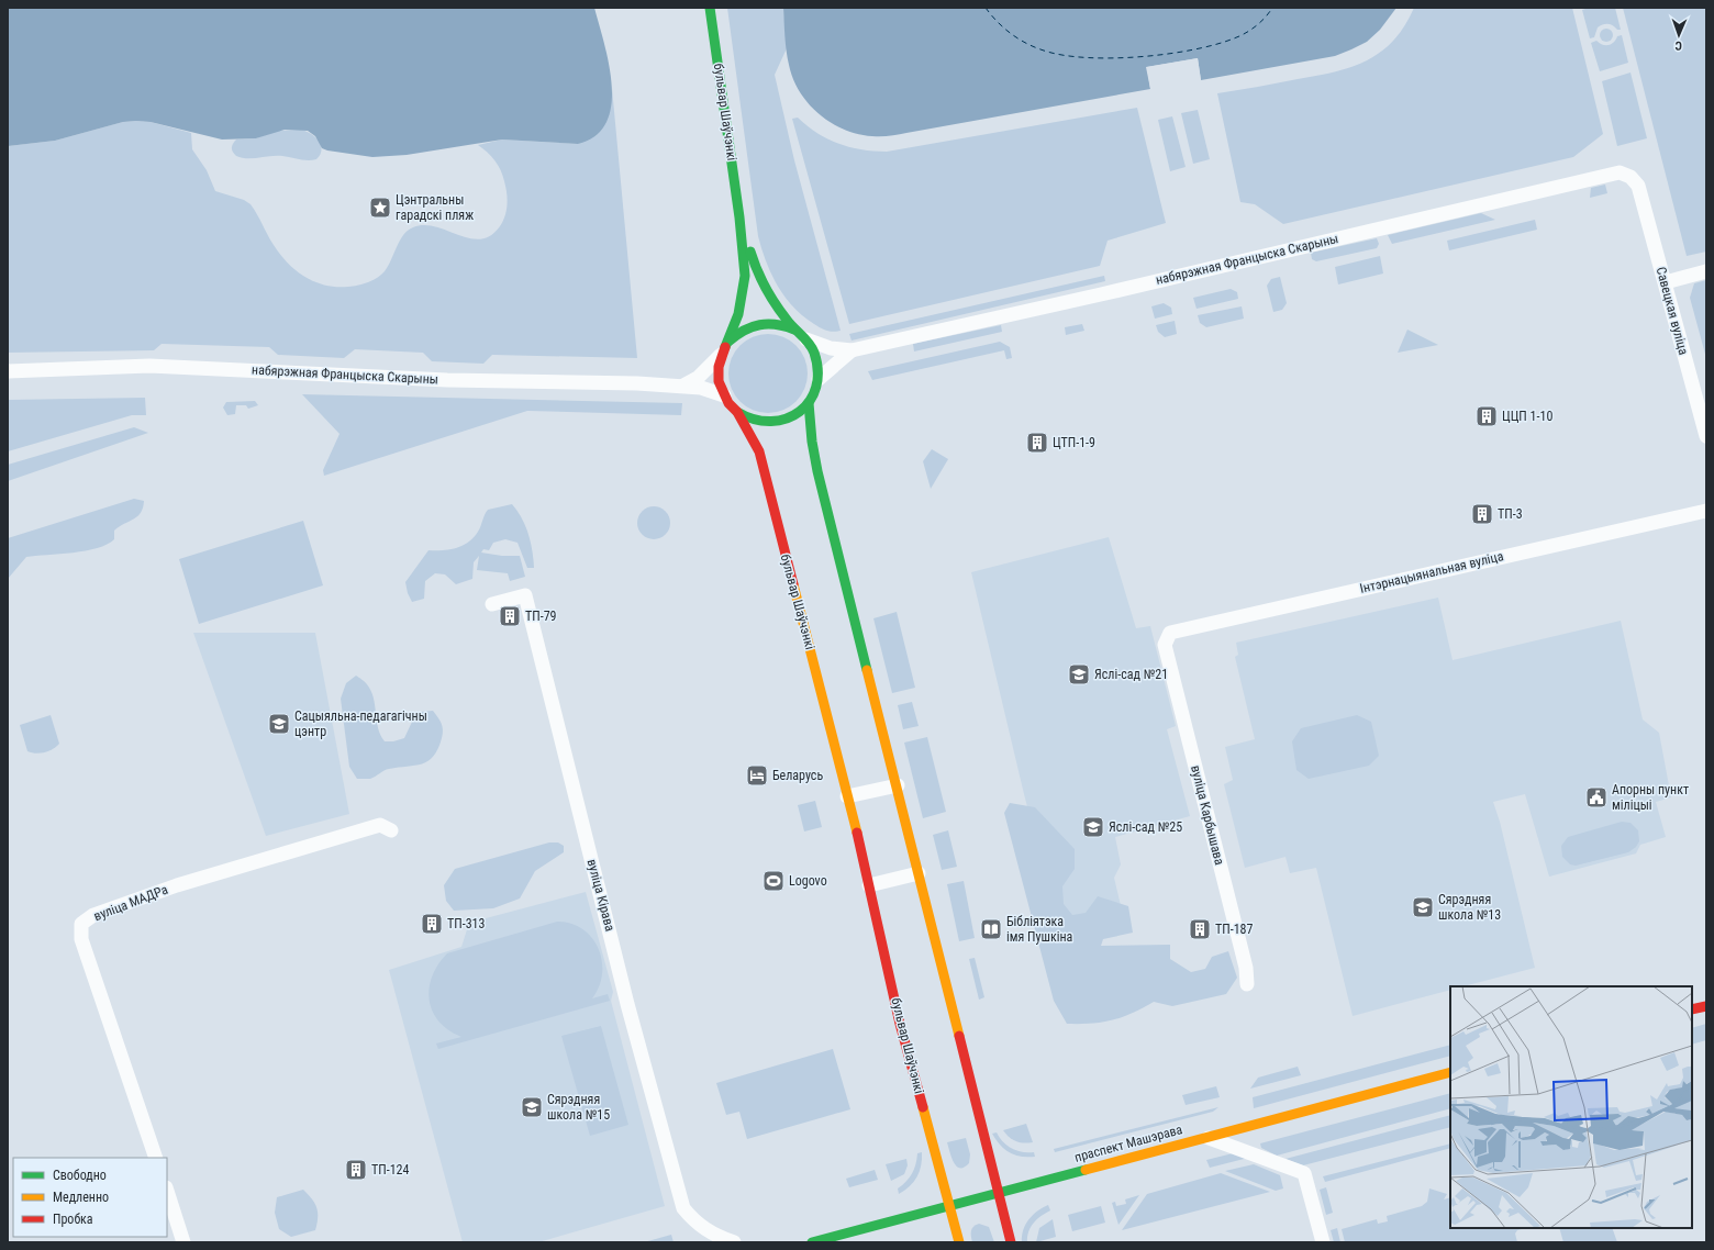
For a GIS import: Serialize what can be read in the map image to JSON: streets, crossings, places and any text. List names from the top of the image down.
{
  "streets": {
    "main road": ["бульвар Шаўчэнкі", "праспект Машэрава"],
    "street": [
      "набярэжная Францыска Скарыны",
      "Савецкая вуліца",
      "Інтэрнацыянальная вуліца",
      "вуліца Карбышава",
      "вуліца Кірава",
      "вуліца МАДРа"
    ]
  },
  "crossings": [
    ["бульвар Шаўчэнкі", "набярэжная Францыска Скарыны"],
    ["бульвар Шаўчэнкі", "праспект Машэрава"],
    ["набярэжная Францыска Скарыны", "Савецкая вуліца"],
    ["Інтэрнацыянальная вуліца", "вуліца Карбышава"]
  ],
  "places": {
    "place": ["Цэнтральны гарадскі пляж"],
    "building": [
      "ЦЦП 1-10",
      "ЦТП-1-9",
      "ТП-3",
      "ТП-79",
      "ТП-313",
      "ТП-187",
      "ТП-124"
    ],
    "school or university": [
      "Яслі-сад №21",
      "Сацыяльна-педагагічны цэнтр",
      "Яслі-сад №25",
      "Сярэдняя школа №13",
      "Сярэдняя школа №15"
    ],
    "hotel": ["Беларусь"],
    "public building": ["Апорны пункт міліцыі"],
    "sports": ["Logovo"],
    "library": ["Бібліятэка імя Пушкіна"]
  },
  "legend": ["Свободно", "Медленно", "Пробка"],
  "north": "bottom"
}
